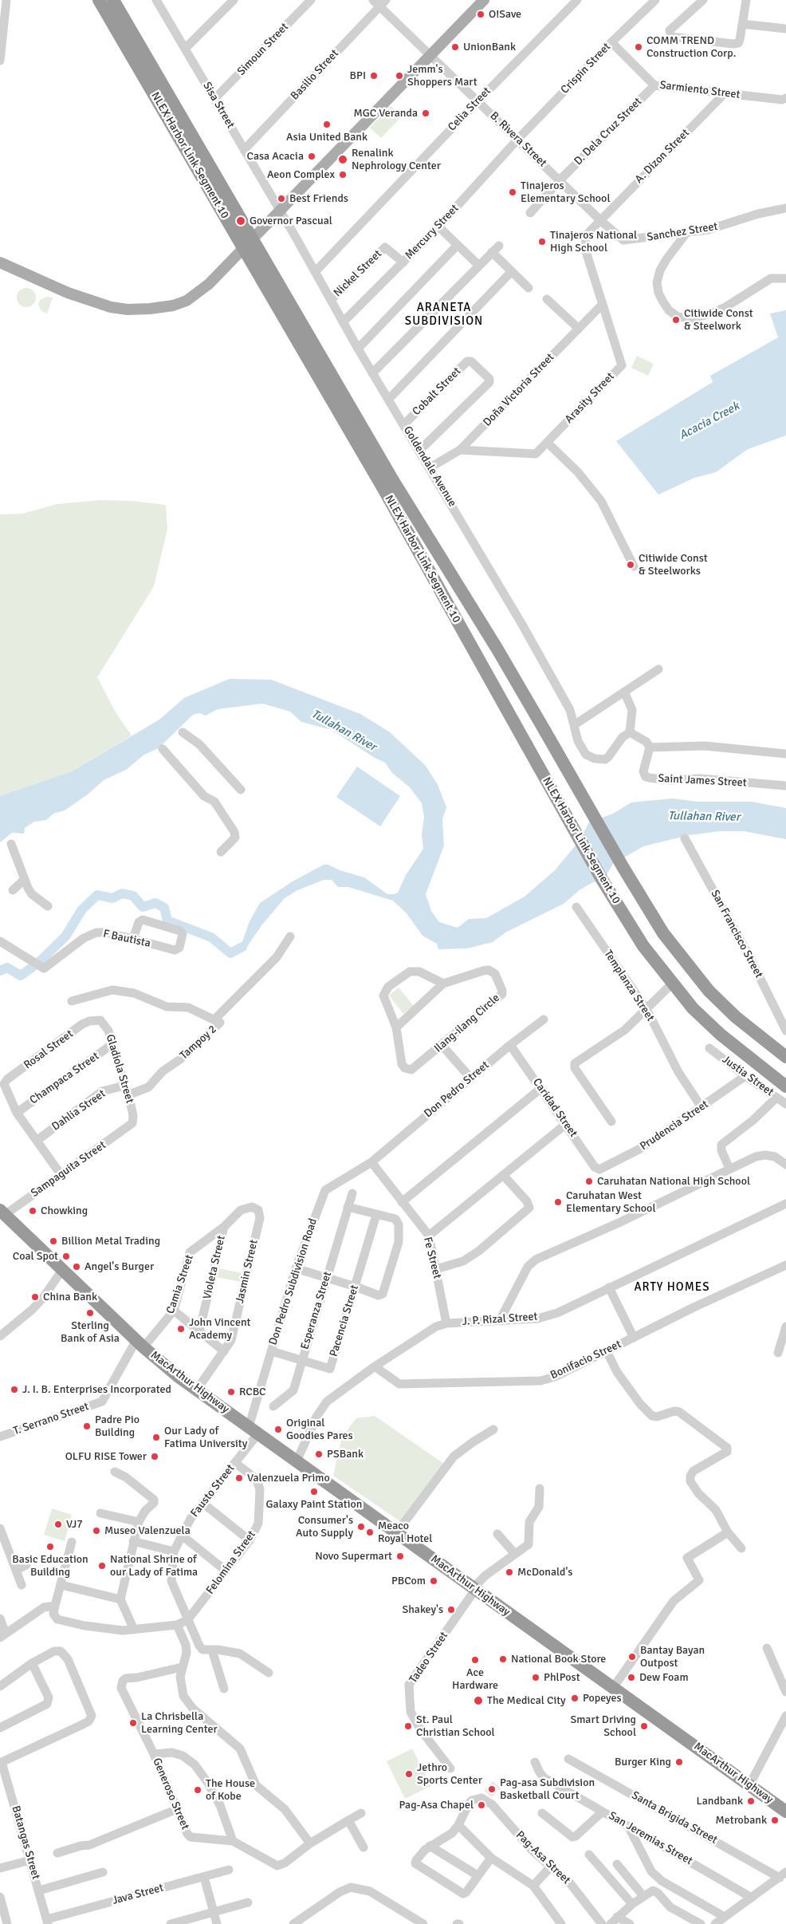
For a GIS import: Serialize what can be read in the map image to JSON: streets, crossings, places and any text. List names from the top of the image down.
{
  "streets": {
    "highway": ["NLEX Harbor Link Segment 10", "MacArthur Highway"],
    "street": [
      "Simoun Street",
      "Crispin Street",
      "Basilio Street",
      "Sarmiento Street",
      "Sisa Street",
      "Celia Street",
      "D. Dela Cruz Street",
      "B. Rivera Street",
      "A. Dizon Street",
      "Mercury Street",
      "Sanchez Street",
      "Nickel Street",
      "Doña Victoria Street",
      "Cobalt Street",
      "Arasity Street",
      "Goldendale Avenue",
      "Saint James Street",
      "San Francisco Street",
      "F Bautista",
      "Templanza Street",
      "Ilang-ilang Circle",
      "Tampoy 2",
      "Rosal Street",
      "Gladiola Street",
      "Justia Street",
      "Champaca Street",
      "Don Pedro Street",
      "Caridad Street",
      "Dahlia Street",
      "Prudencia Street",
      "Sampaguita Street",
      "Fe Street",
      "Violeta Street",
      "Jasmin Street",
      "Don Pedro Subdivision Road",
      "Camia Street",
      "Esperanza Street",
      "J. P. Rizal Street",
      "Pacencia Street",
      "Bonifacio Street",
      "T. Serrano Street",
      "Fausto Street",
      "Felomina Street",
      "Tadeo Street",
      "Generoso Street",
      "Santa Brigida Street",
      "San Jeremias Street",
      "Batangas Street",
      "Pag-Asa Street",
      "Java Street"
    ]
  },
  "crossings": [
    ["Simoun Street", "Sisa Street"],
    ["Crispin Street", "Sarmiento Street"],
    ["Crispin Street", "B. Rivera Street"],
    ["Crispin Street", "Mercury Street"],
    ["Basilio Street", "Sisa Street"],
    ["Basilio Street", "B. Rivera Street"],
    ["Sarmiento Street", "D. Dela Cruz Street"],
    ["Sarmiento Street", "A. Dizon Street"],
    ["Sisa Street", "Goldendale Avenue"],
    ["Celia Street", "B. Rivera Street"],
    ["Celia Street", "Goldendale Avenue"],
    ["D. Dela Cruz Street", "B. Rivera Street"],
    ["B. Rivera Street", "A. Dizon Street"],
    ["B. Rivera Street", "Mercury Street"],
    ["B. Rivera Street", "Sanchez Street"],
    ["B. Rivera Street", "Arasity Street"],
    ["A. Dizon Street", "Arasity Street"],
    ["Mercury Street", "Nickel Street"],
    ["Mercury Street", "Goldendale Avenue"],
    ["Nickel Street", "Goldendale Avenue"],
    ["Doña Victoria Street", "Arasity Street"],
    ["Doña Victoria Street", "Goldendale Avenue"],
    ["Cobalt Street", "Goldendale Avenue"],
    ["Templanza Street", "Prudencia Street"],
    ["Tampoy 2", "Gladiola Street"],
    ["Rosal Street", "Gladiola Street"],
    ["Rosal Street", "Champaca Street"],
    ["Gladiola Street", "Champaca Street"],
    ["Gladiola Street", "Dahlia Street"],
    ["Gladiola Street", "Sampaguita Street"],
    ["Justia Street", "Prudencia Street"],
    ["Don Pedro Street", "Caridad Street"],
    ["Don Pedro Street", "Fe Street"],
    ["Don Pedro Street", "Don Pedro Subdivision Road"],
    ["Caridad Street", "Prudencia Street"],
    ["Sampaguita Street", "MacArthur Highway"],
    ["Fe Street", "Don Pedro Subdivision Road"],
    ["Fe Street", "J. P. Rizal Street"],
    ["Violeta Street", "Camia Street"],
    ["Jasmin Street", "Camia Street"],
    ["Jasmin Street", "MacArthur Highway"],
    ["Don Pedro Subdivision Road", "Pacencia Street"],
    ["Don Pedro Subdivision Road", "MacArthur Highway"],
    ["Don Pedro Subdivision Road", "Fausto Street"],
    ["Camia Street", "MacArthur Highway"],
    ["Camia Street", "T. Serrano Street"],
    ["Esperanza Street", "Pacencia Street"],
    ["J. P. Rizal Street", "Bonifacio Street"],
    ["J. P. Rizal Street", "MacArthur Highway"],
    ["MacArthur Highway", "Fausto Street"],
    ["MacArthur Highway", "Tadeo Street"],
    ["Fausto Street", "Felomina Street"],
    ["Batangas Street", "Java Street"]
  ],
  "districts": ["ARANETA SUBDIVISION", "ARTY HOMES"],
  "water": ["Acacia Creek", "Tullahan River"],
  "places": [
    "O!Save",
    "UnionBank",
    "COMM TREND Construction Corp.",
    "BPI",
    "Jemm's Shoppers Mart",
    "MGC Veranda",
    "Asia United Bank",
    "Casa Acacia",
    "Renalink Nephrology Center",
    "Aeon Complex",
    "Tinajeros Elementary School",
    "Best Friends",
    "Governor Pascual",
    "Tinajeros National High School",
    "Citiwide Const & Steelwork",
    "Citiwide Const & Steelworks",
    "Caruhatan National High School",
    "Caruhatan West Elementary School",
    "Chowking",
    "Billion Metal Trading",
    "Coal Spot",
    "Angel's Burger",
    "China Bank",
    "Sterling Bank of Asia",
    "John Vincent Academy",
    "J. I. B. Enterprises Incorporated",
    "RCBC",
    "Padre Pio Building",
    "Original Goodies Pares",
    "Our Lady of Fatima University",
    "PSBank",
    "OLFU RISE Tower",
    "Valenzuela Primo",
    "Galaxy Paint Station",
    "VJ7",
    "Consumer's Auto Supply",
    "Museo Valenzuela",
    "Meaco Royal Hotel",
    "Basic Education Building",
    "Novo Supermart",
    "National Shrine of our Lady of Fatima",
    "McDonald's",
    "PBCom",
    "Shakey's",
    "Bantay Bayan Outpost",
    "National Book Store",
    "Ace Hardware",
    "PhlPost",
    "Dew Foam",
    "Popeyes",
    "The Medical City",
    "La Chrisbella Learning Center",
    "St. Paul Christian School",
    "Smart Driving School",
    "Burger King",
    "Jethro Sports Center",
    "Pag-asa Subdivision Basketball Court",
    "The House of Kobe",
    "Landbank",
    "Pag-Asa Chapel",
    "Metrobank"
  ]
}
